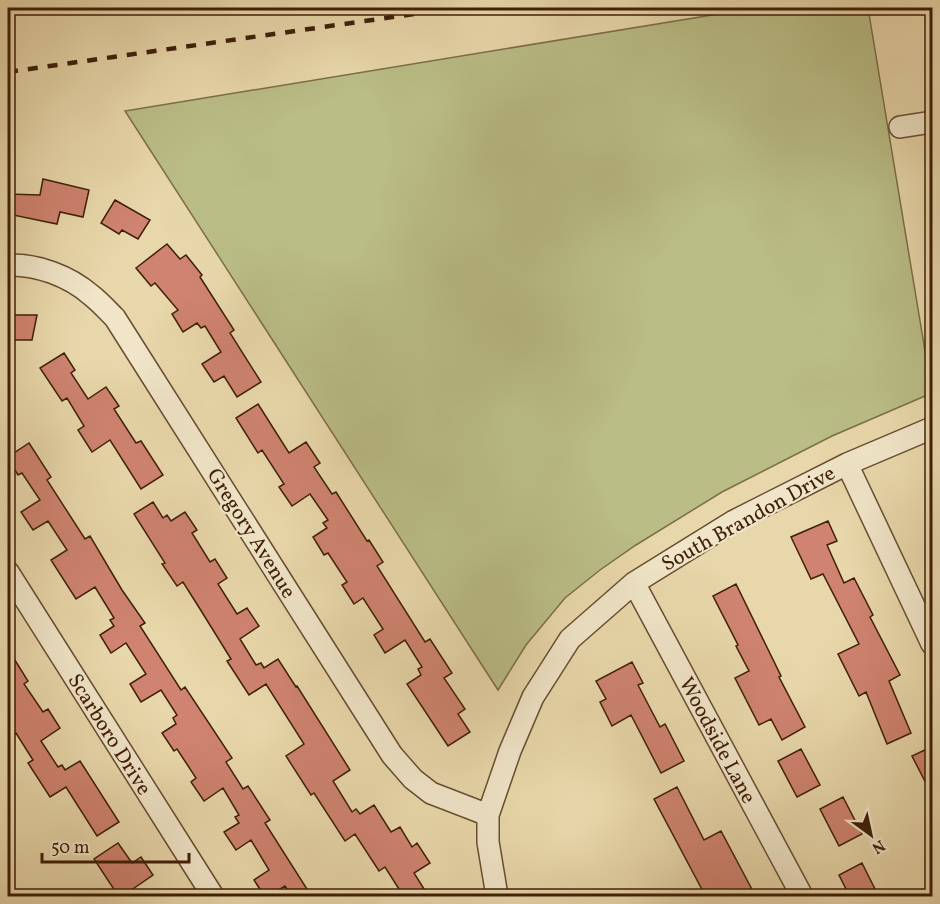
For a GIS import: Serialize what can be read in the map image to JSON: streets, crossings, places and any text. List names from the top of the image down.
{
  "streets": {
    "street": [
      "South Brandon Drive",
      "Gregory Avenue",
      "Scarboro Drive",
      "Woodside Lane"
    ]
  },
  "crossings": [
    ["South Brandon Drive", "Gregory Avenue"],
    ["South Brandon Drive", "Woodside Lane"]
  ],
  "scale_bar": "50 m",
  "north": "bottom right"
}
